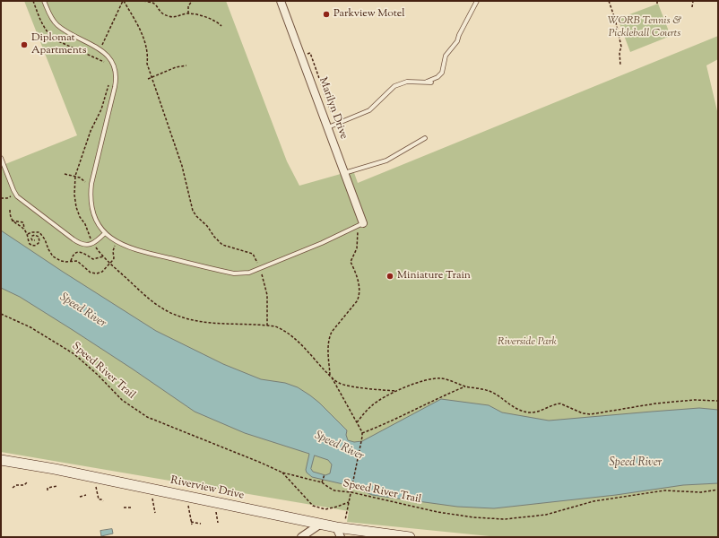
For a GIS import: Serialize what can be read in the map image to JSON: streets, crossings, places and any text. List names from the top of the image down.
{
  "streets": {
    "street": ["Marilyn Drive", "Riverview Drive"],
    "path": ["Speed River Trail"]
  },
  "water": ["Speed River"],
  "parks": ["WORB Tennis & Pickleball Courts", "Riverside Park"],
  "places": ["Parkview Motel", "Diplomat Apartments", "Miniature Train"]
}
